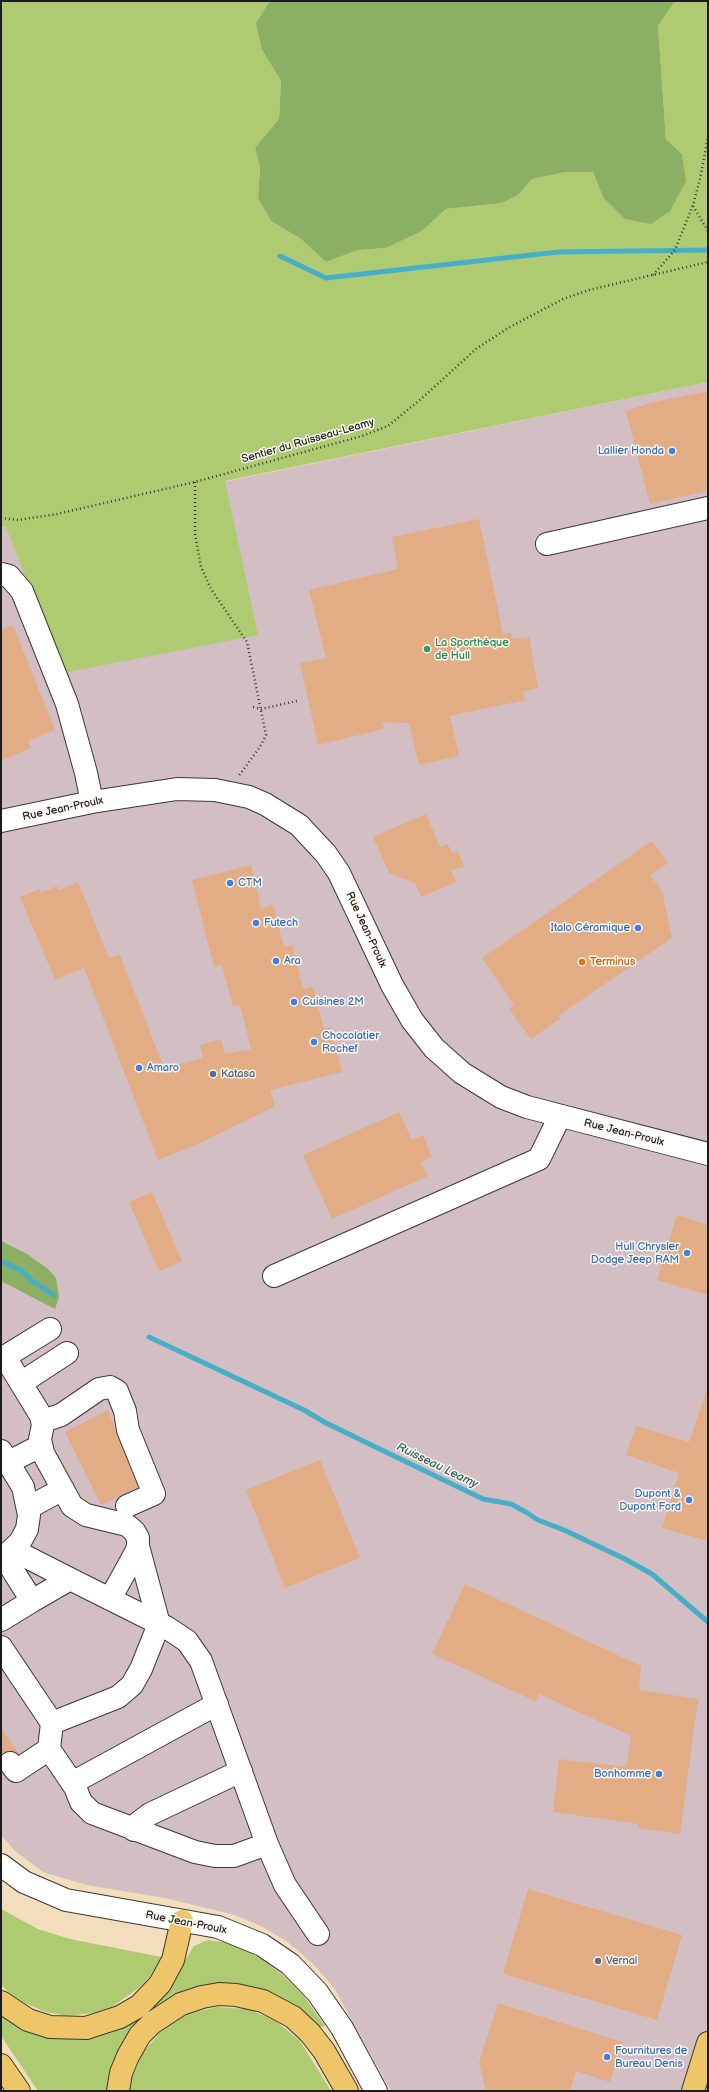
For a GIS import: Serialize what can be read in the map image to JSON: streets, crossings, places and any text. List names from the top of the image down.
{
  "streets": {
    "street": ["Rue Jean-Proulx"],
    "path": ["Sentier du Ruisseau-Leamy"]
  },
  "water": ["Ruisseau Leamy"],
  "places": [
    "Lallier Honda",
    "La Sporthèque de Hull",
    "CTM",
    "Futech",
    "Italo Céramique",
    "Ara",
    "Terminus",
    "Cuisines 2M",
    "Chocolatier Rochef",
    "Amaro",
    "Katasa",
    "Hull Chrysler Dodge Jeep RAM",
    "Dupont & Dupont Ford",
    "Bonhomme",
    "Vernal",
    "Fournitures de Bureau Denis"
  ]
}
